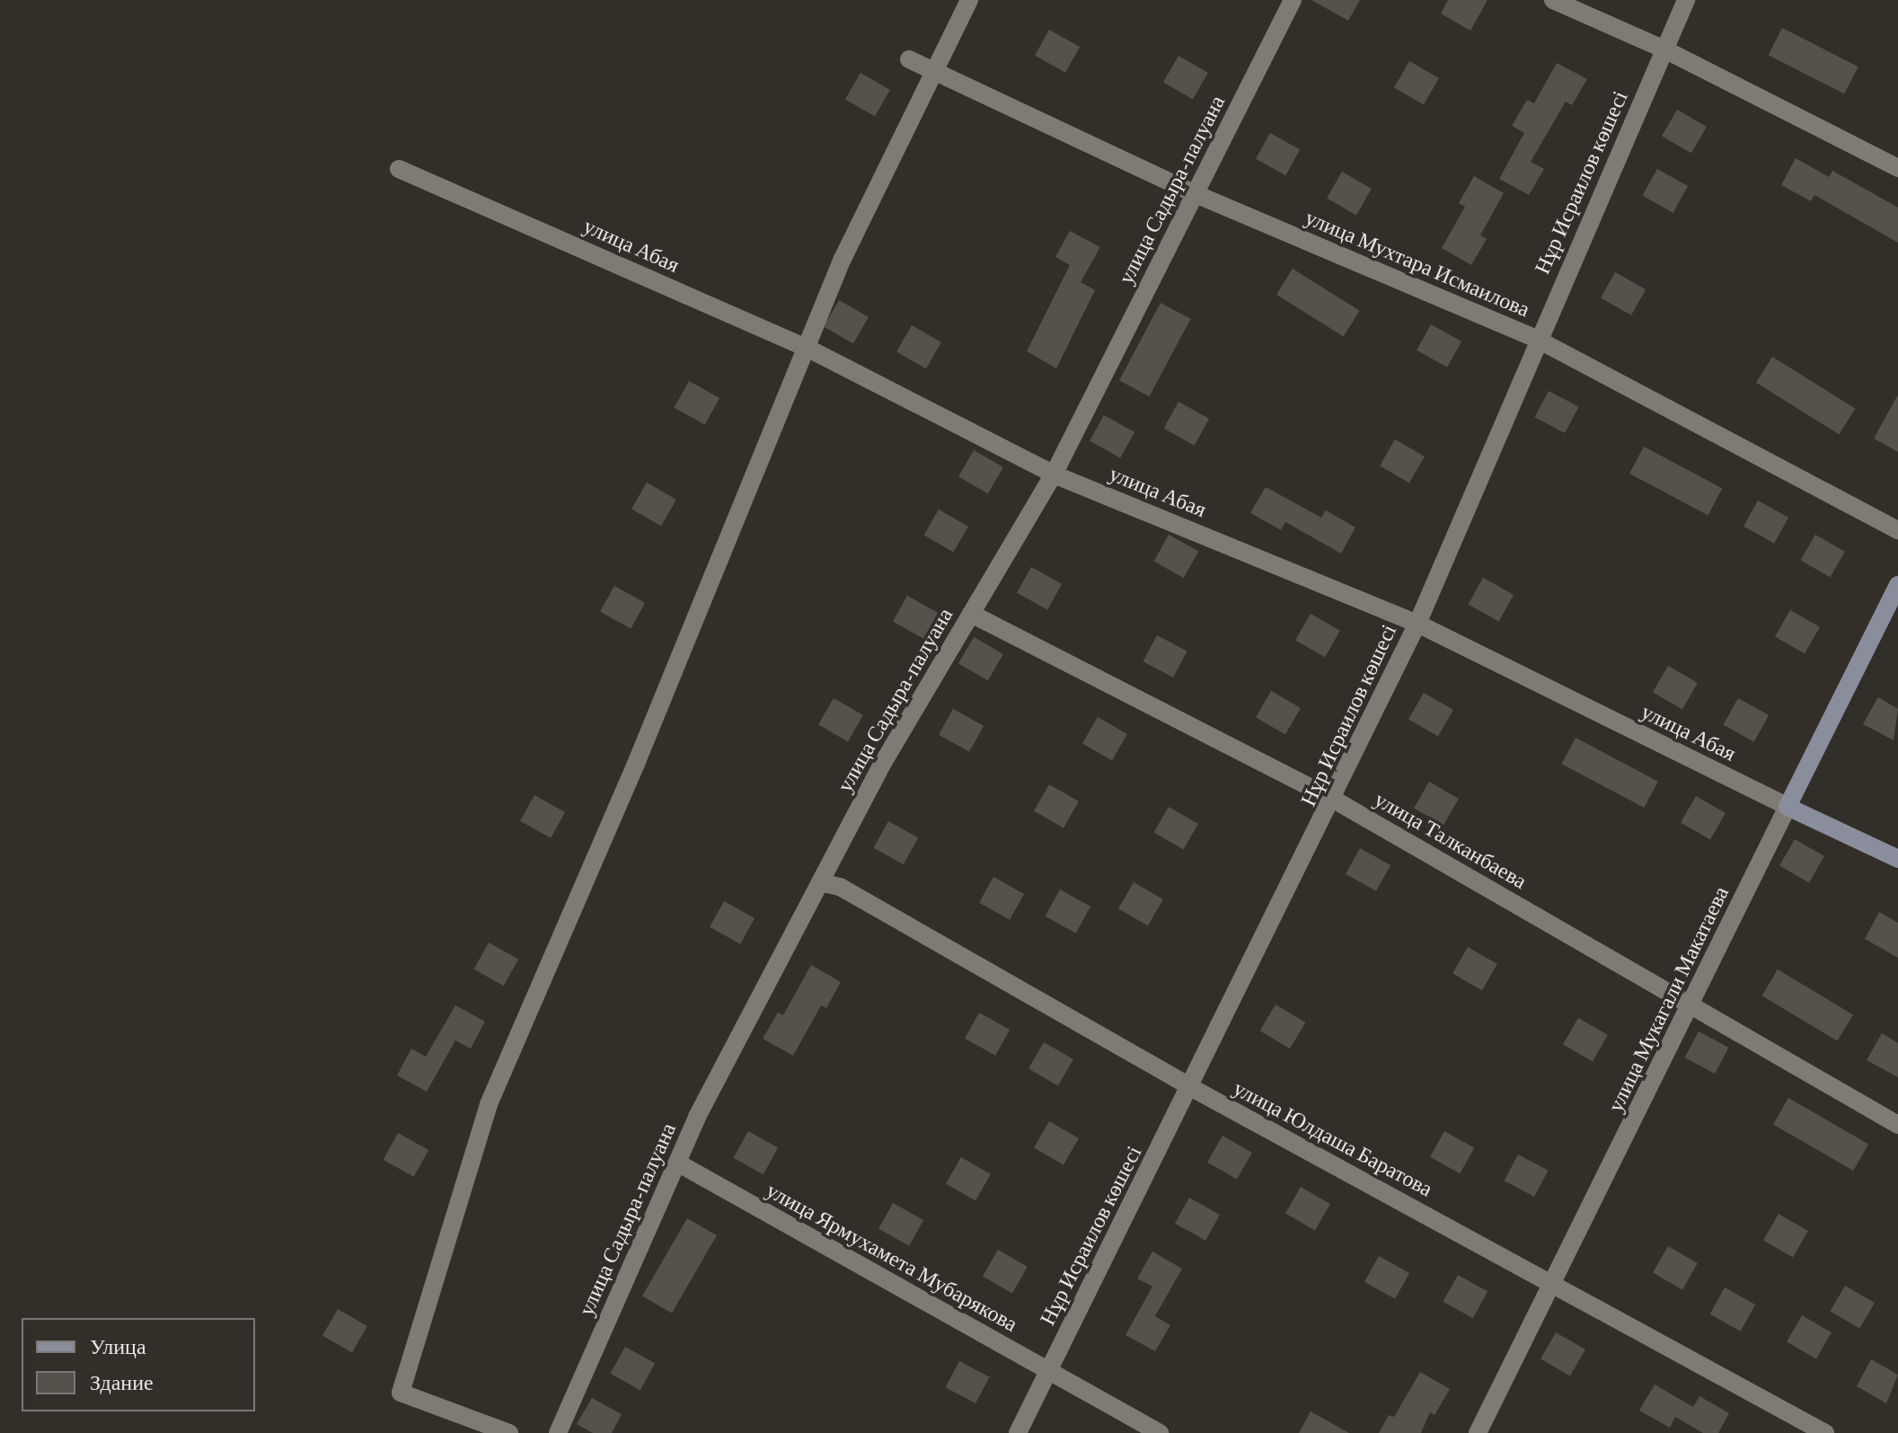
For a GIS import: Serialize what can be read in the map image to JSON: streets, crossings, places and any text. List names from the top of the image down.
{
  "streets": {
    "street": [
      "Нұр Исраилов көшесі",
      "улица Садыра-палуана",
      "улица Абая",
      "улица Мухтара Исмаилова",
      "улица Талканбаева",
      "улица Мукагали Макатаева",
      "улица Юлдаша Баратова",
      "улица Ярмухамета Мубарякова"
    ]
  },
  "crossings": [
    ["Нұр Исраилов көшесі", "улица Абая"],
    ["Нұр Исраилов көшесі", "улица Мухтара Исмаилова"],
    ["Нұр Исраилов көшесі", "улица Талканбаева"],
    ["Нұр Исраилов көшесі", "улица Юлдаша Баратова"],
    ["Нұр Исраилов көшесі", "улица Ярмухамета Мубарякова"],
    ["улица Садыра-палуана", "улица Абая"],
    ["улица Садыра-палуана", "улица Мухтара Исмаилова"],
    ["улица Садыра-палуана", "улица Талканбаева"],
    ["улица Садыра-палуана", "улица Юлдаша Баратова"],
    ["улица Садыра-палуана", "улица Ярмухамета Мубарякова"],
    ["улица Абая", "улица Мукагали Макатаева"],
    ["улица Талканбаева", "улица Мукагали Макатаева"],
    ["улица Мукагали Макатаева", "улица Юлдаша Баратова"]
  ],
  "legend": ["Улица", "Здание"]
}
